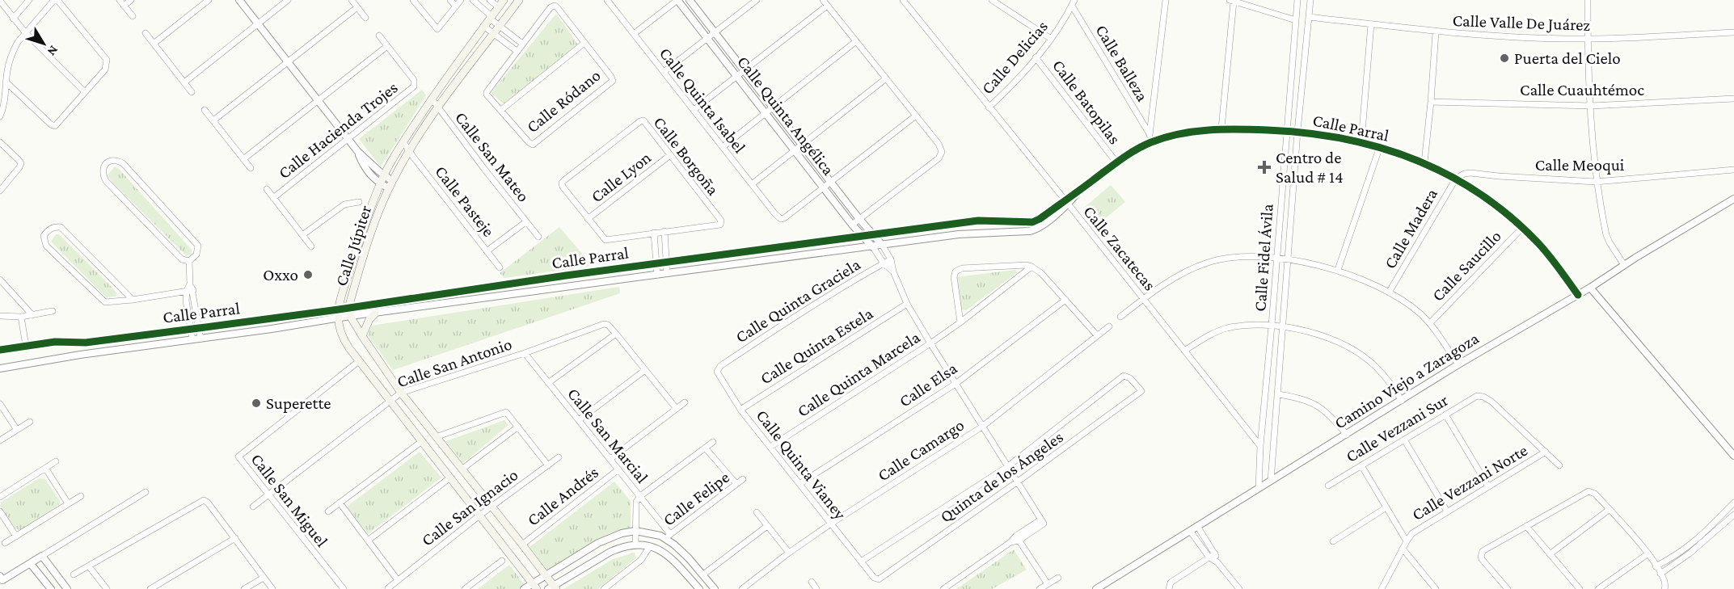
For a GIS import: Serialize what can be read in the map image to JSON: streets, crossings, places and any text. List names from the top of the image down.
{
  "streets": {
    "main road": ["Calle Júpiter"],
    "street": [
      "Calle Valle De Juárez",
      "Calle Delicias",
      "Calle Balleza",
      "Calle Cuauhtémoc",
      "Calle Quinta Isabel",
      "Calle Ródano",
      "Calle Batopilas",
      "Calle Quinta Angélica",
      "Calle Parral",
      "Calle Hacienda Trojes",
      "Calle Borgoña",
      "Calle San Mateo",
      "Calle Meoqui",
      "Calle Lyon",
      "Calle Pasteje",
      "Calle Madera",
      "Calle Zacatecas",
      "Calle Fidel Ávila",
      "Calle Saucillo",
      "Calle Quinta Graciela",
      "Calle Quinta Estela",
      "Calle San Antonio",
      "Calle Quinta Marcela",
      "Camino Viejo a Zaragoza",
      "Calle Elsa",
      "Calle Vezzani Sur",
      "Calle San Marcial",
      "Calle Camargo",
      "Calle Quinta Vianey",
      "Quinta de los Ángeles",
      "Calle Vezzani Norte",
      "Calle Andrés",
      "Calle Felipe",
      "Calle San Miguel",
      "Calle San Ignacio"
    ]
  },
  "crossings": [
    ["Calle Valle De Juárez", "Calle Fidel Ávila"],
    ["Calle Delicias", "Calle Balleza"],
    ["Calle Delicias", "Calle Batopilas"],
    ["Calle Delicias", "Calle Zacatecas"],
    ["Calle Quinta Isabel", "Calle Quinta Angélica"],
    ["Calle Batopilas", "Calle Parral"],
    ["Calle Quinta Angélica", "Calle Parral"],
    ["Calle Parral", "Calle Meoqui"],
    ["Calle Parral", "Calle Madera"],
    ["Calle Parral", "Calle Júpiter"],
    ["Calle Parral", "Calle Zacatecas"],
    ["Calle Parral", "Calle Fidel Ávila"],
    ["Calle Parral", "Calle Saucillo"],
    ["Calle Parral", "Camino Viejo a Zaragoza"],
    ["Calle Borgoña", "Calle Lyon"],
    ["Calle San Mateo", "Calle Júpiter"],
    ["Calle Meoqui", "Calle Madera"],
    ["Calle Pasteje", "Calle Júpiter"],
    ["Calle Júpiter", "Calle San Antonio"],
    ["Calle Júpiter", "Calle Andrés"],
    ["Calle Júpiter", "Calle San Miguel"],
    ["Calle Júpiter", "Calle San Ignacio"],
    ["Calle Zacatecas", "Calle Fidel Ávila"],
    ["Calle Fidel Ávila", "Camino Viejo a Zaragoza"],
    ["Calle Quinta Graciela", "Calle Quinta Vianey"],
    ["Calle Quinta Estela", "Calle Quinta Vianey"],
    ["Calle San Antonio", "Calle San Marcial"],
    ["Calle San Antonio", "Calle San Miguel"],
    ["Calle Quinta Marcela", "Calle Quinta Vianey"],
    ["Calle Elsa", "Calle Quinta Vianey"],
    ["Calle Vezzani Sur", "Calle Vezzani Norte"],
    ["Calle San Marcial", "Calle Andrés"],
    ["Calle San Marcial", "Calle Felipe"],
    ["Calle Camargo", "Calle Quinta Vianey"],
    ["Calle Quinta Vianey", "Quinta de los Ángeles"]
  ],
  "places": {
    "other": ["Puerta del Cielo", "Oxxo", "Superette"],
    "health": ["Centro de Salud # 14"]
  },
  "north": "bottom right"
}
